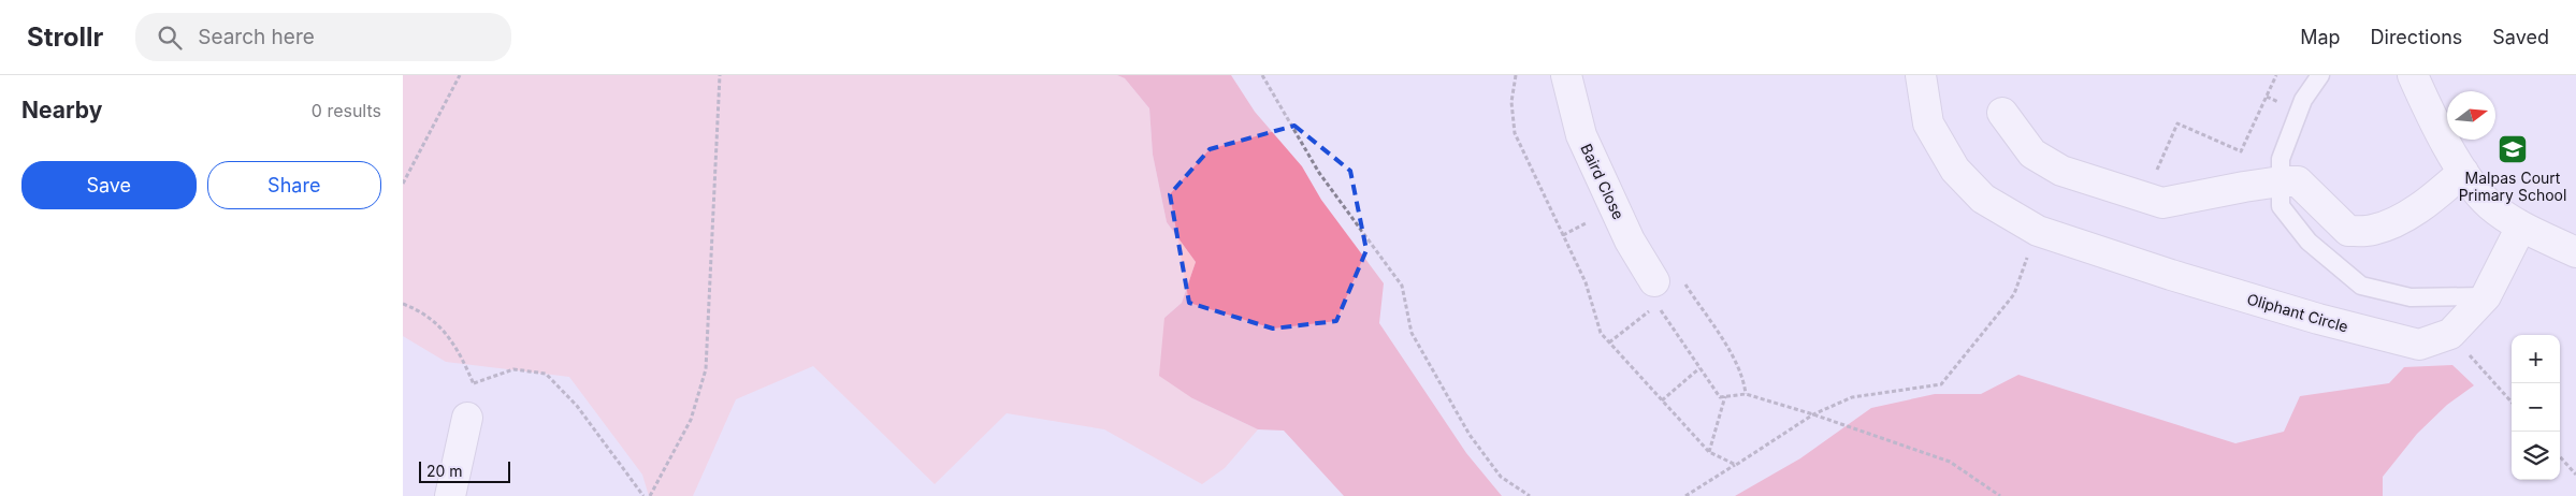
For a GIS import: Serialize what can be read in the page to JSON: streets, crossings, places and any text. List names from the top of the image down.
{
  "streets": {
    "street": ["Baird Close", "Oliphant Circle"]
  },
  "places": {
    "school or university": ["Malpas Court Primary School"]
  },
  "scale_bar": "20 m",
  "north": "right",
  "page": {
    "header": "Strollr",
    "search": "Search here",
    "nav": ["Map", "Directions", "Saved"],
    "heading": ["Nearby", "0 results"],
    "buttons": ["Save", "Share"],
    "map_buttons": ["+", "−"],
    "scale": "20 m"
  }
}
